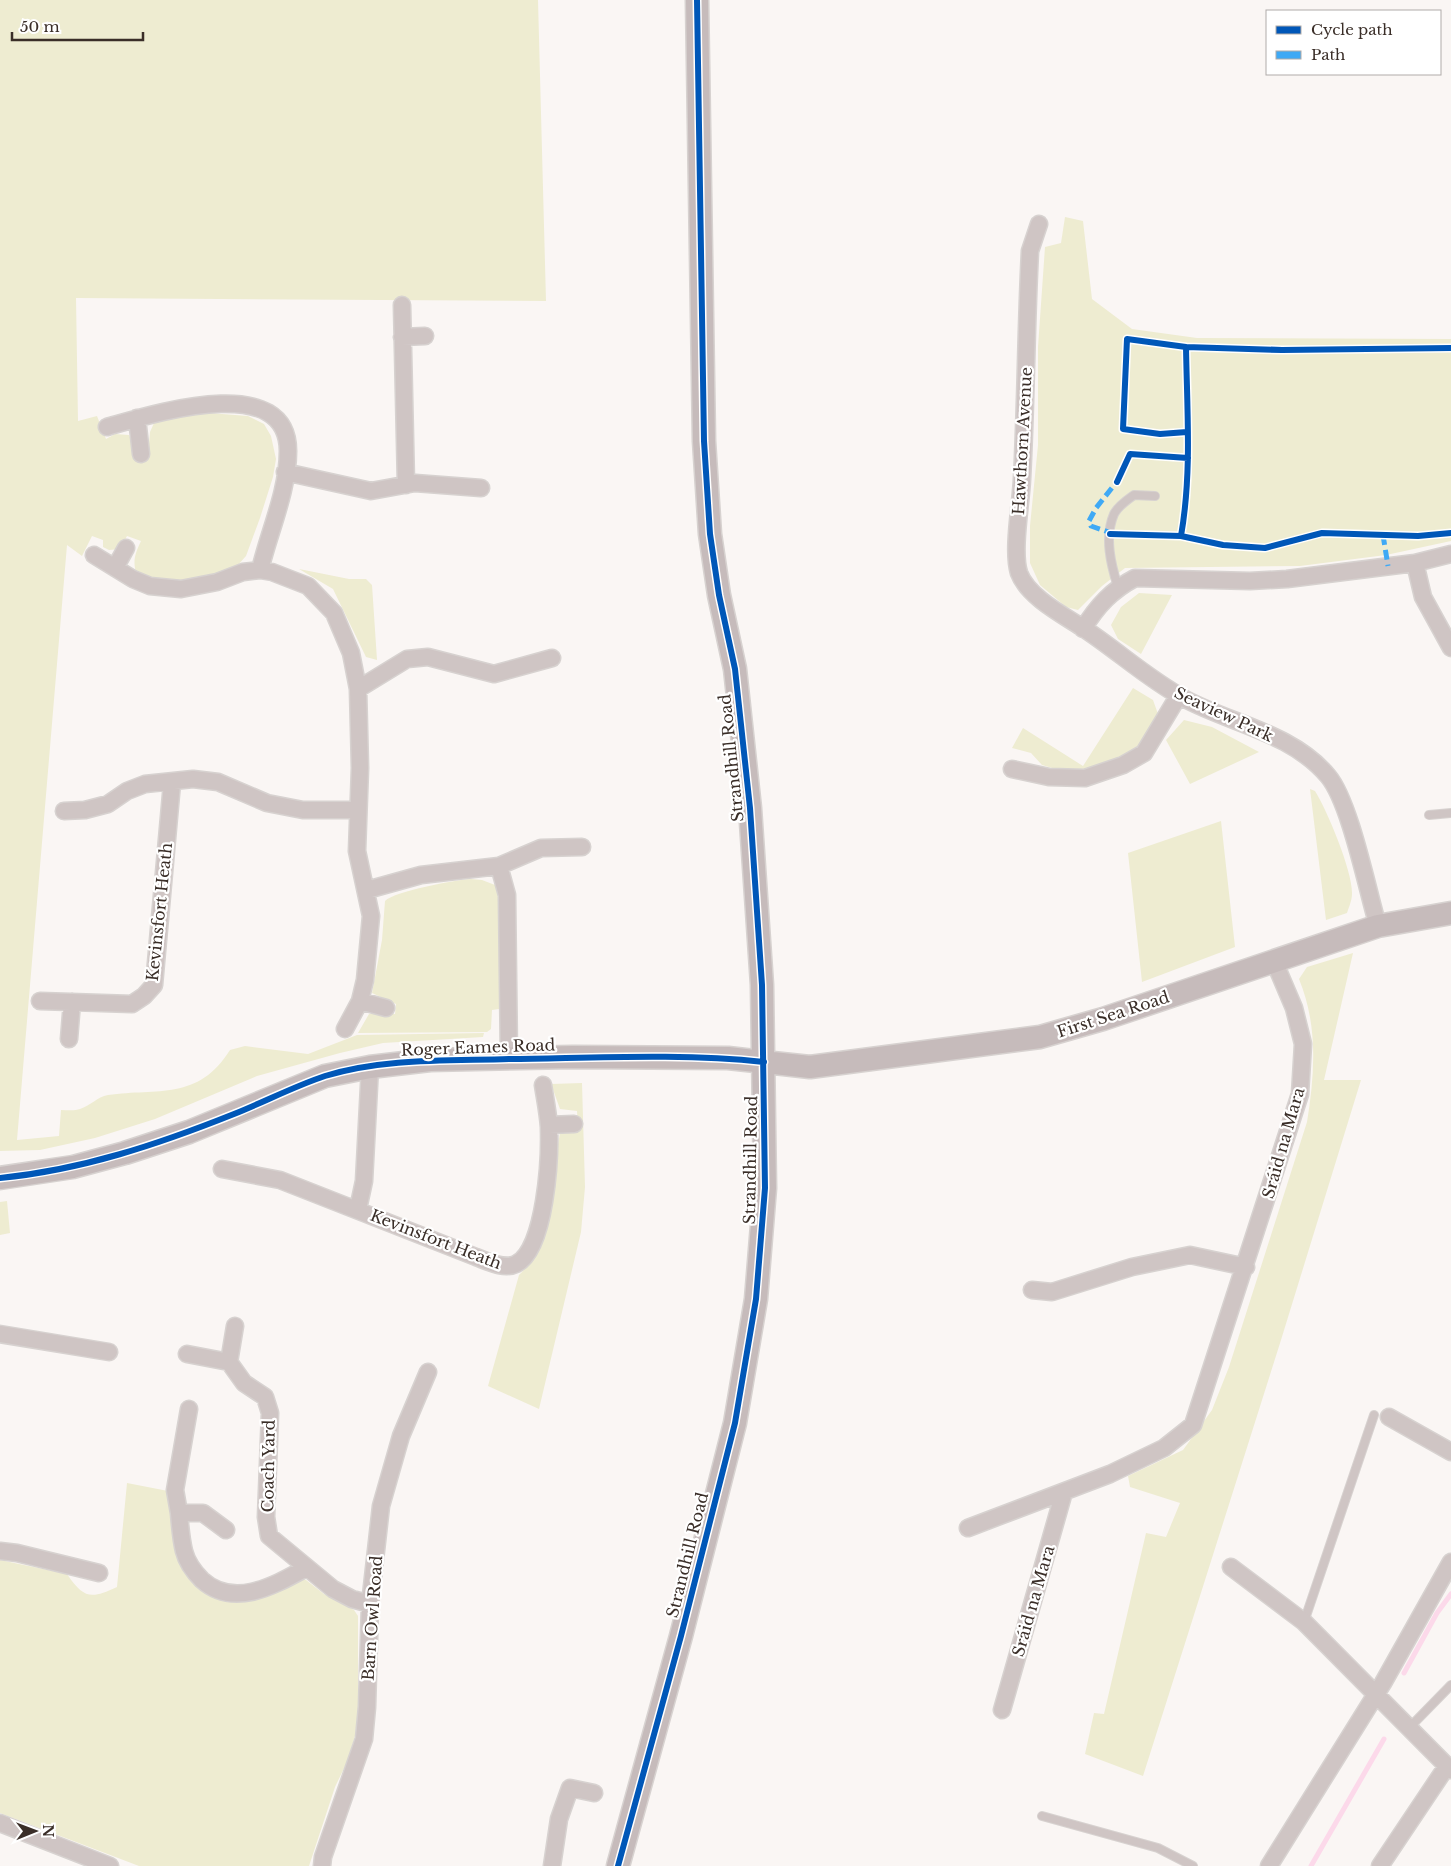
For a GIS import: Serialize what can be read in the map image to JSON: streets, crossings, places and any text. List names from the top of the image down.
{
  "streets": {
    "main road": ["Strandhill Road", "First Sea Road", "Roger Eames Road"],
    "street": [
      "Hawthorn Avenue",
      "Seaview Park",
      "Kevinsfort Heath",
      "Sráid na Mara",
      "Coach Yard",
      "Barn Owl Road"
    ]
  },
  "crossings": [
    ["Hawthorn Avenue", "Seaview Park"],
    ["Seaview Park", "First Sea Road"],
    ["Strandhill Road", "First Sea Road"],
    ["Strandhill Road", "Roger Eames Road"],
    ["Kevinsfort Heath", "Roger Eames Road"],
    ["First Sea Road", "Roger Eames Road"],
    ["First Sea Road", "Sráid na Mara"],
    ["Coach Yard", "Barn Owl Road"]
  ],
  "legend": ["Cycle path", "Path"],
  "scale_bar": "50 m",
  "north": "right"
}
